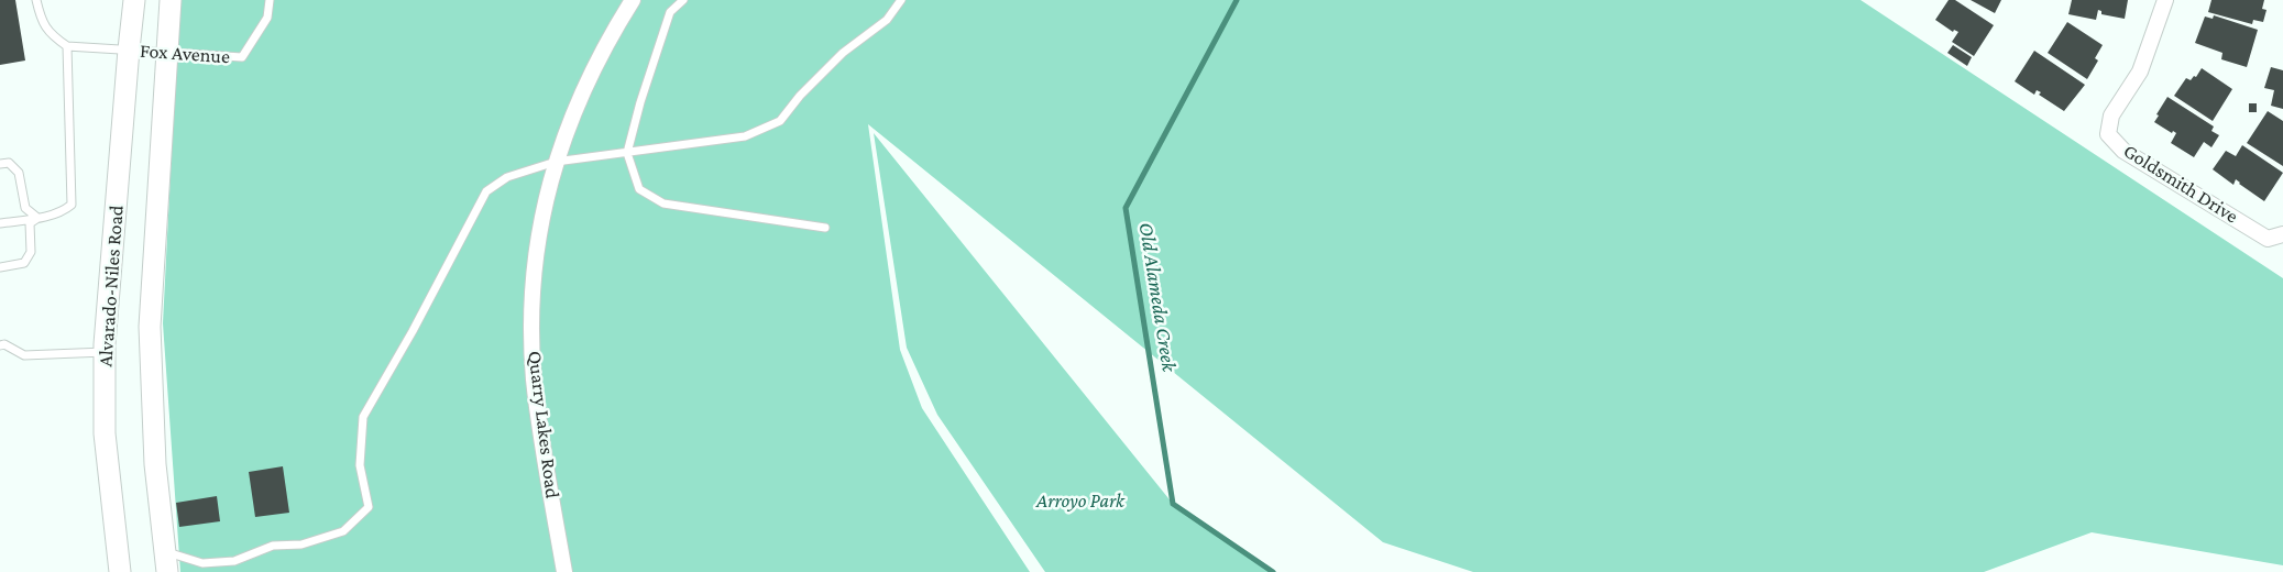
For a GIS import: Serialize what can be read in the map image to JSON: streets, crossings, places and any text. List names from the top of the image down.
{
  "streets": {
    "main road": ["Alvarado-Niles Road"],
    "street": ["Goldsmith Drive", "Quarry Lakes Road"],
    "lane": ["Fox Avenue"]
  },
  "crossings": [
    ["Fox Avenue", "Alvarado-Niles Road"]
  ],
  "water": ["Old Alameda Creek"],
  "parks": ["Arroyo Park"]
}
